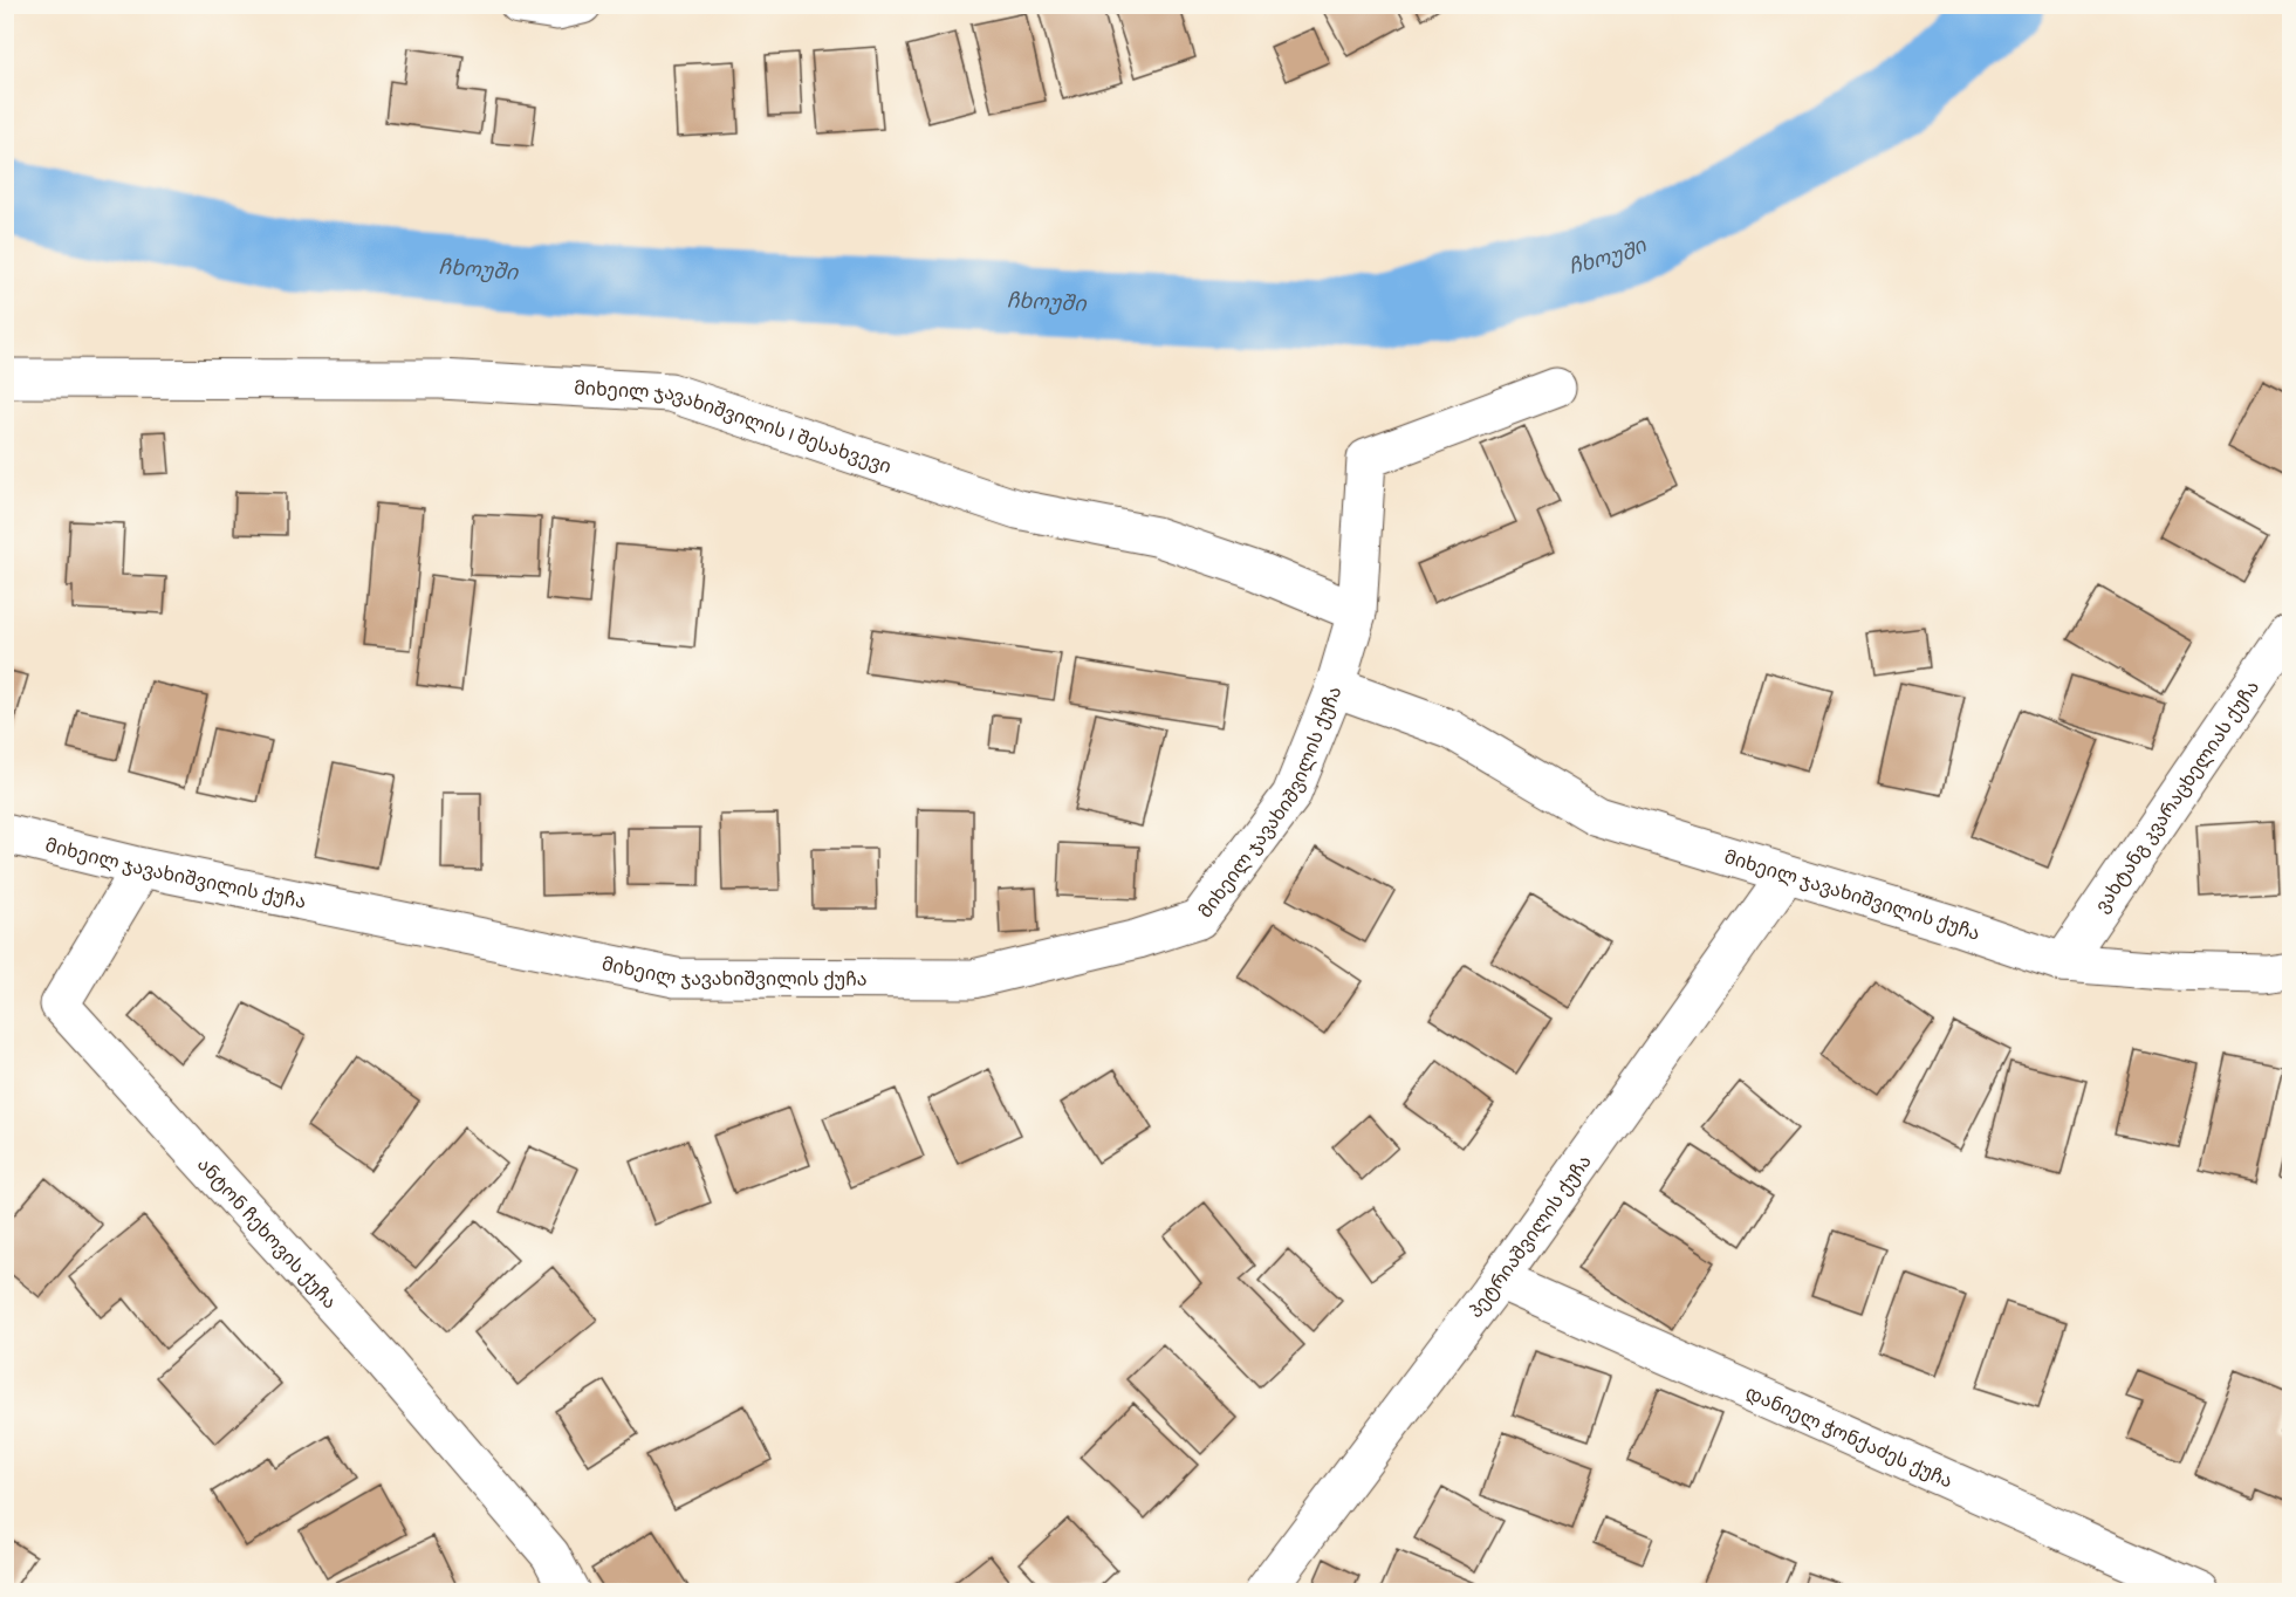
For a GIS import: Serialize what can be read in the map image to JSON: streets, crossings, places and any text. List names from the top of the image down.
{
  "streets": {
    "street": [
      "მიხეილ ჯავახიშვილის I შესახვევი",
      "ვახტანგ კვარაცხელიას ქუჩა",
      "მიხეილ ჯავახიშვილის ქუჩა",
      "ანტონ ჩეხოვის ქუჩა",
      "პეტრიაშვილის ქუჩა",
      "დანიელ ჭონქაძეს ქუჩა"
    ]
  },
  "crossings": [
    ["ვახტანგ კვარაცხელიას ქუჩა", "მიხეილ ჯავახიშვილის ქუჩა"],
    ["მიხეილ ჯავახიშვილის ქუჩა", "ანტონ ჩეხოვის ქუჩა"],
    ["მიხეილ ჯავახიშვილის ქუჩა", "პეტრიაშვილის ქუჩა"],
    ["პეტრიაშვილის ქუჩა", "დანიელ ჭონქაძეს ქუჩა"]
  ],
  "water": ["ჩხოუში"]
}
